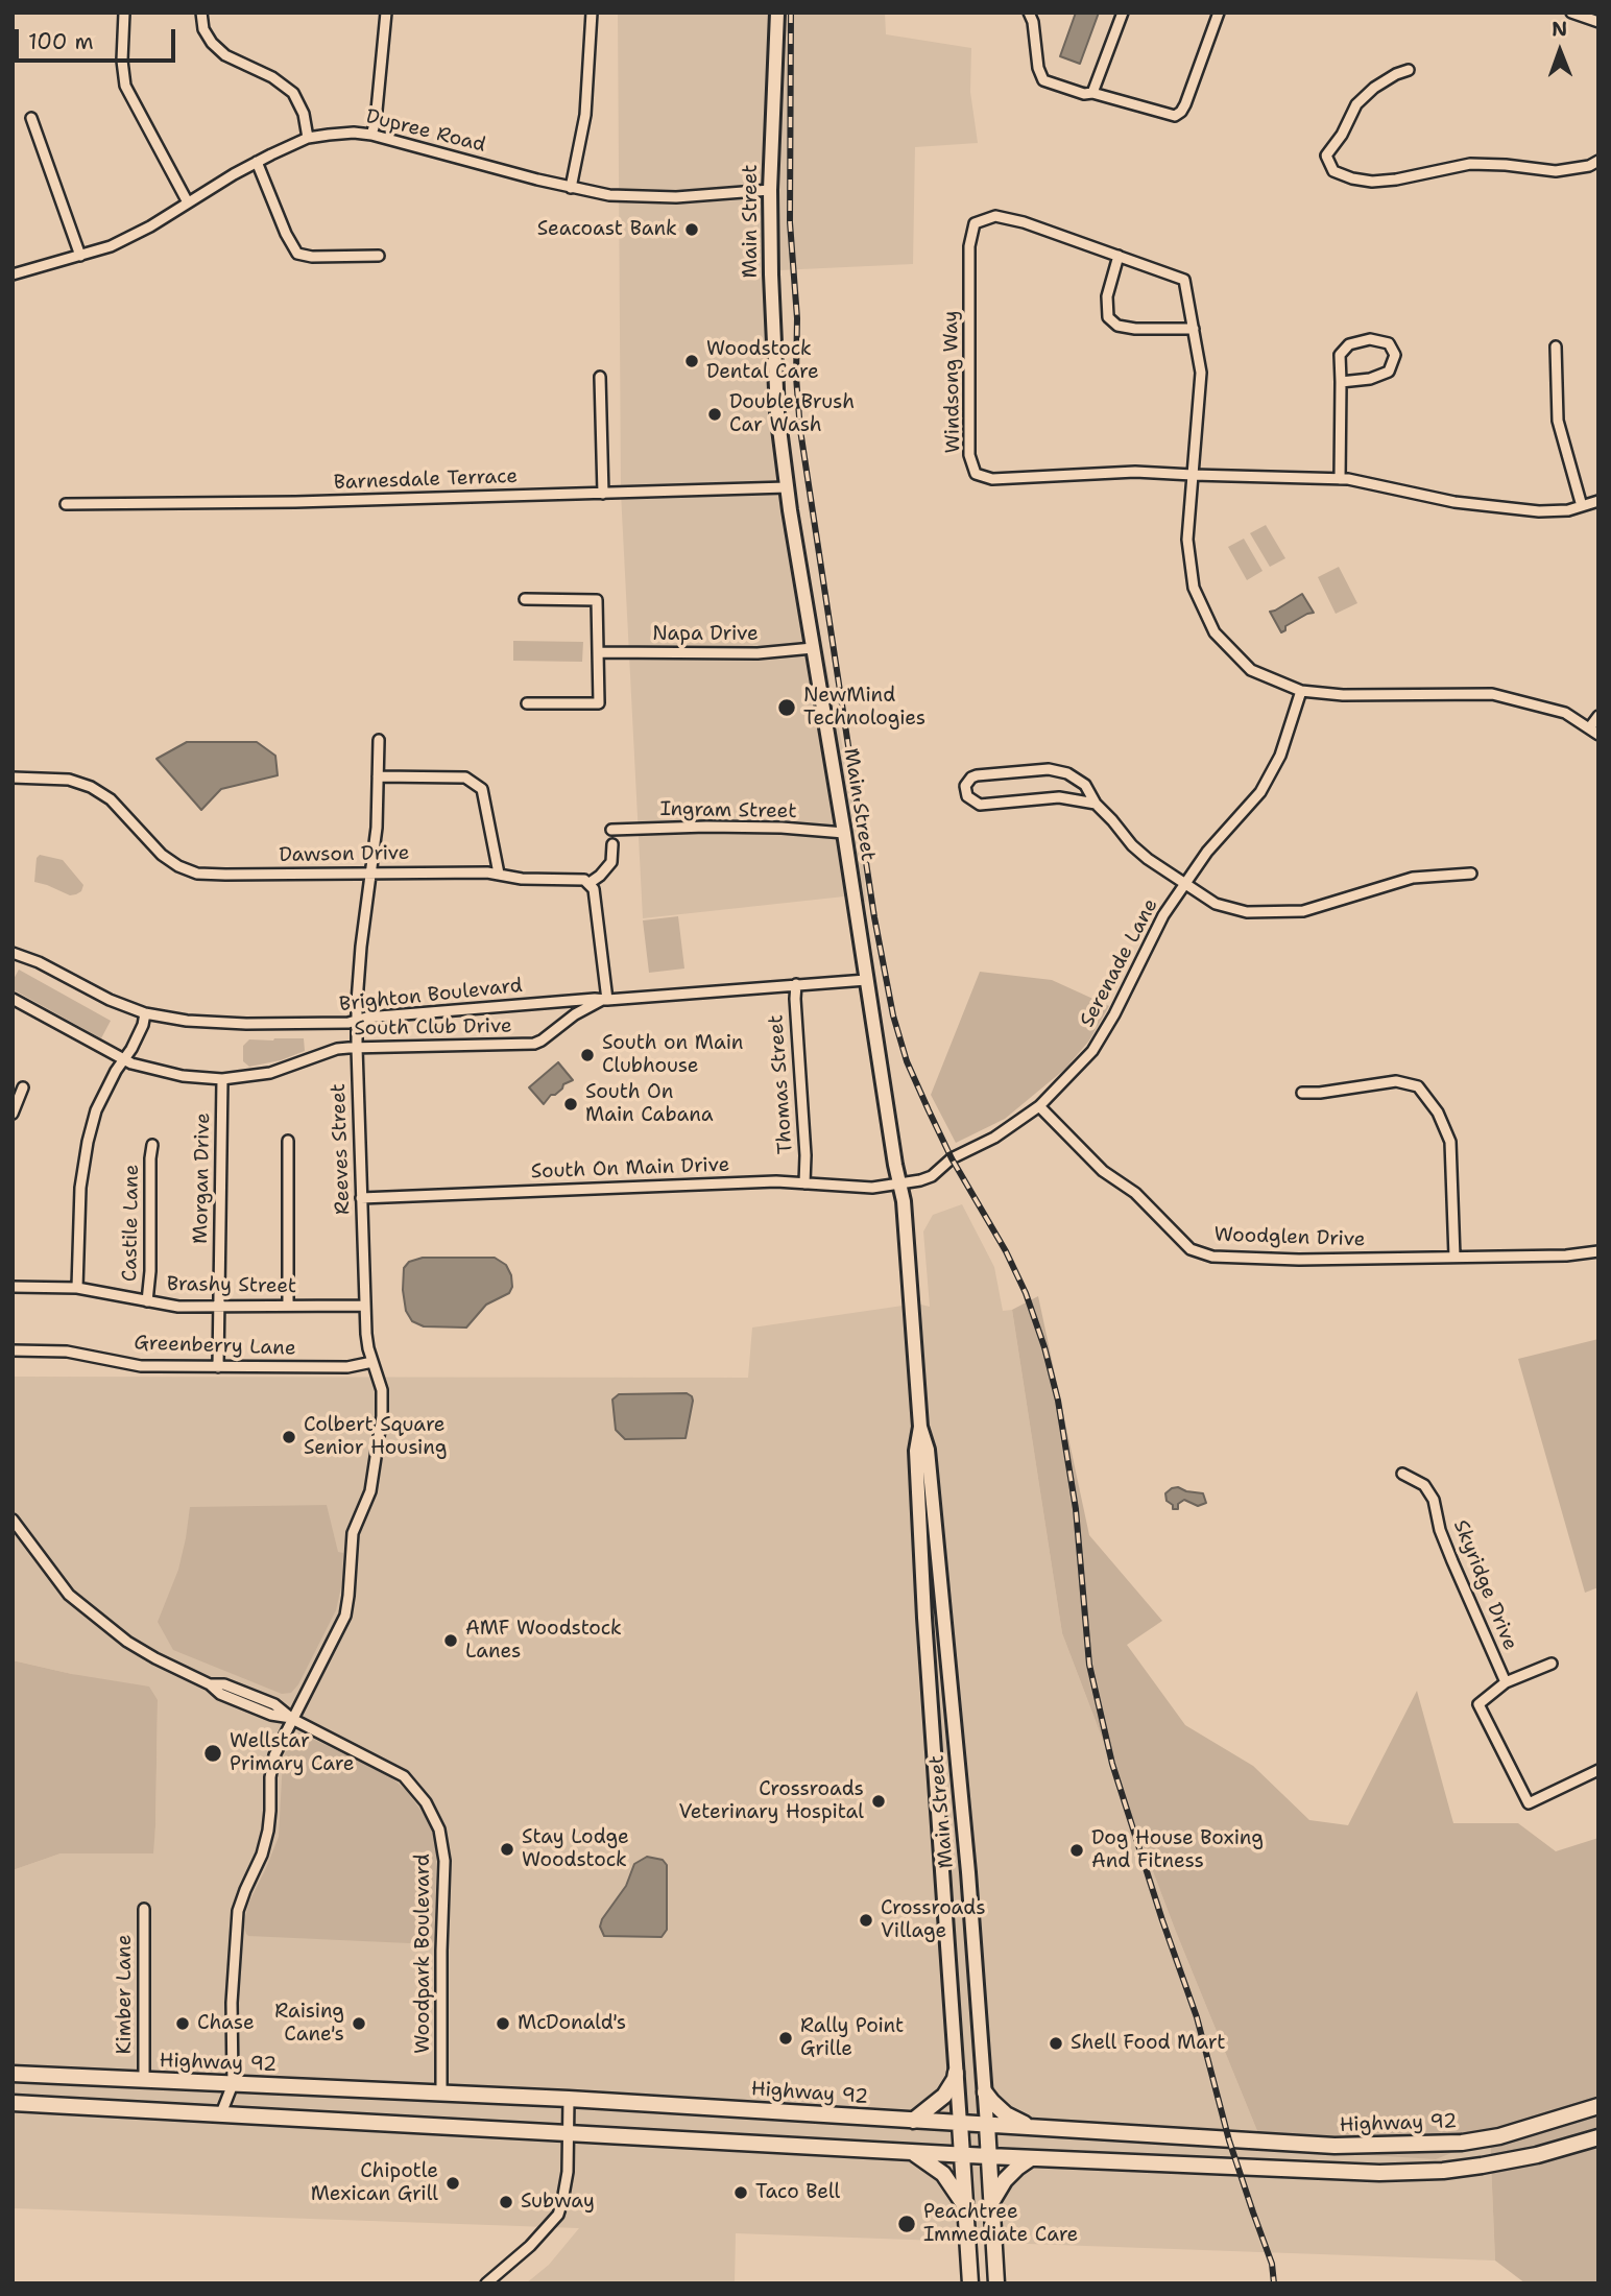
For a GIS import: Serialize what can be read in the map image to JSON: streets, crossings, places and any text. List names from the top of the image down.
{
  "streets": {
    "main road": ["Main Street", "Highway 92"],
    "street": [
      "Dupree Road",
      "Windsong Way",
      "Barnesdale Terrace",
      "Napa Drive",
      "Ingram Street",
      "Dawson Drive",
      "Serenade Lane",
      "Brighton Boulevard",
      "South Club Drive",
      "Thomas Street",
      "Reeves Street",
      "South On Main Drive",
      "Morgan Drive",
      "Castile Lane",
      "Woodglen Drive",
      "Brashy Street",
      "Greenberry Lane",
      "Skyridge Drive",
      "Woodpark Boulevard",
      "Kimber Lane"
    ]
  },
  "crossings": [
    ["Dupree Road", "Main Street"],
    ["Main Street", "Barnesdale Terrace"],
    ["Main Street", "Napa Drive"],
    ["Main Street", "Ingram Street"],
    ["Main Street", "Serenade Lane"],
    ["Main Street", "Brighton Boulevard"],
    ["Main Street", "South On Main Drive"],
    ["Main Street", "Highway 92"],
    ["Windsong Way", "Serenade Lane"],
    ["Dawson Drive", "Reeves Street"],
    ["Serenade Lane", "South On Main Drive"],
    ["Serenade Lane", "Woodglen Drive"],
    ["Brighton Boulevard", "South Club Drive"],
    ["Brighton Boulevard", "Thomas Street"],
    ["Brighton Boulevard", "Reeves Street"],
    ["South Club Drive", "Reeves Street"],
    ["South Club Drive", "Morgan Drive"],
    ["Thomas Street", "South On Main Drive"],
    ["Reeves Street", "South On Main Drive"],
    ["Reeves Street", "Brashy Street"],
    ["Reeves Street", "Greenberry Lane"],
    ["Reeves Street", "Woodpark Boulevard"],
    ["Reeves Street", "Highway 92"],
    ["Morgan Drive", "Brashy Street"],
    ["Morgan Drive", "Greenberry Lane"],
    ["Castile Lane", "Brashy Street"],
    ["Woodpark Boulevard", "Highway 92"],
    ["Kimber Lane", "Highway 92"]
  ],
  "places": [
    "Seacoast Bank",
    "Woodstock Dental Care",
    "Double Brush Car Wash",
    "NewMind Technologies",
    "South on Main Clubhouse",
    "South On Main Cabana",
    "Colbert Square Senior Housing",
    "AMF Woodstock Lanes",
    "Wellstar Primary Care",
    "Crossroads Veterinary Hospital",
    "Stay Lodge Woodstock",
    "Dog House Boxing And Fitness",
    "Crossroads Village",
    "Chase",
    "Raising Cane's",
    "McDonald's",
    "Rally Point Grille",
    "Shell Food Mart",
    "Chipotle Mexican Grill",
    "Taco Bell",
    "Subway",
    "Peachtree Immediate Care"
  ],
  "scale_bar": "100 m",
  "north": "top"
}
